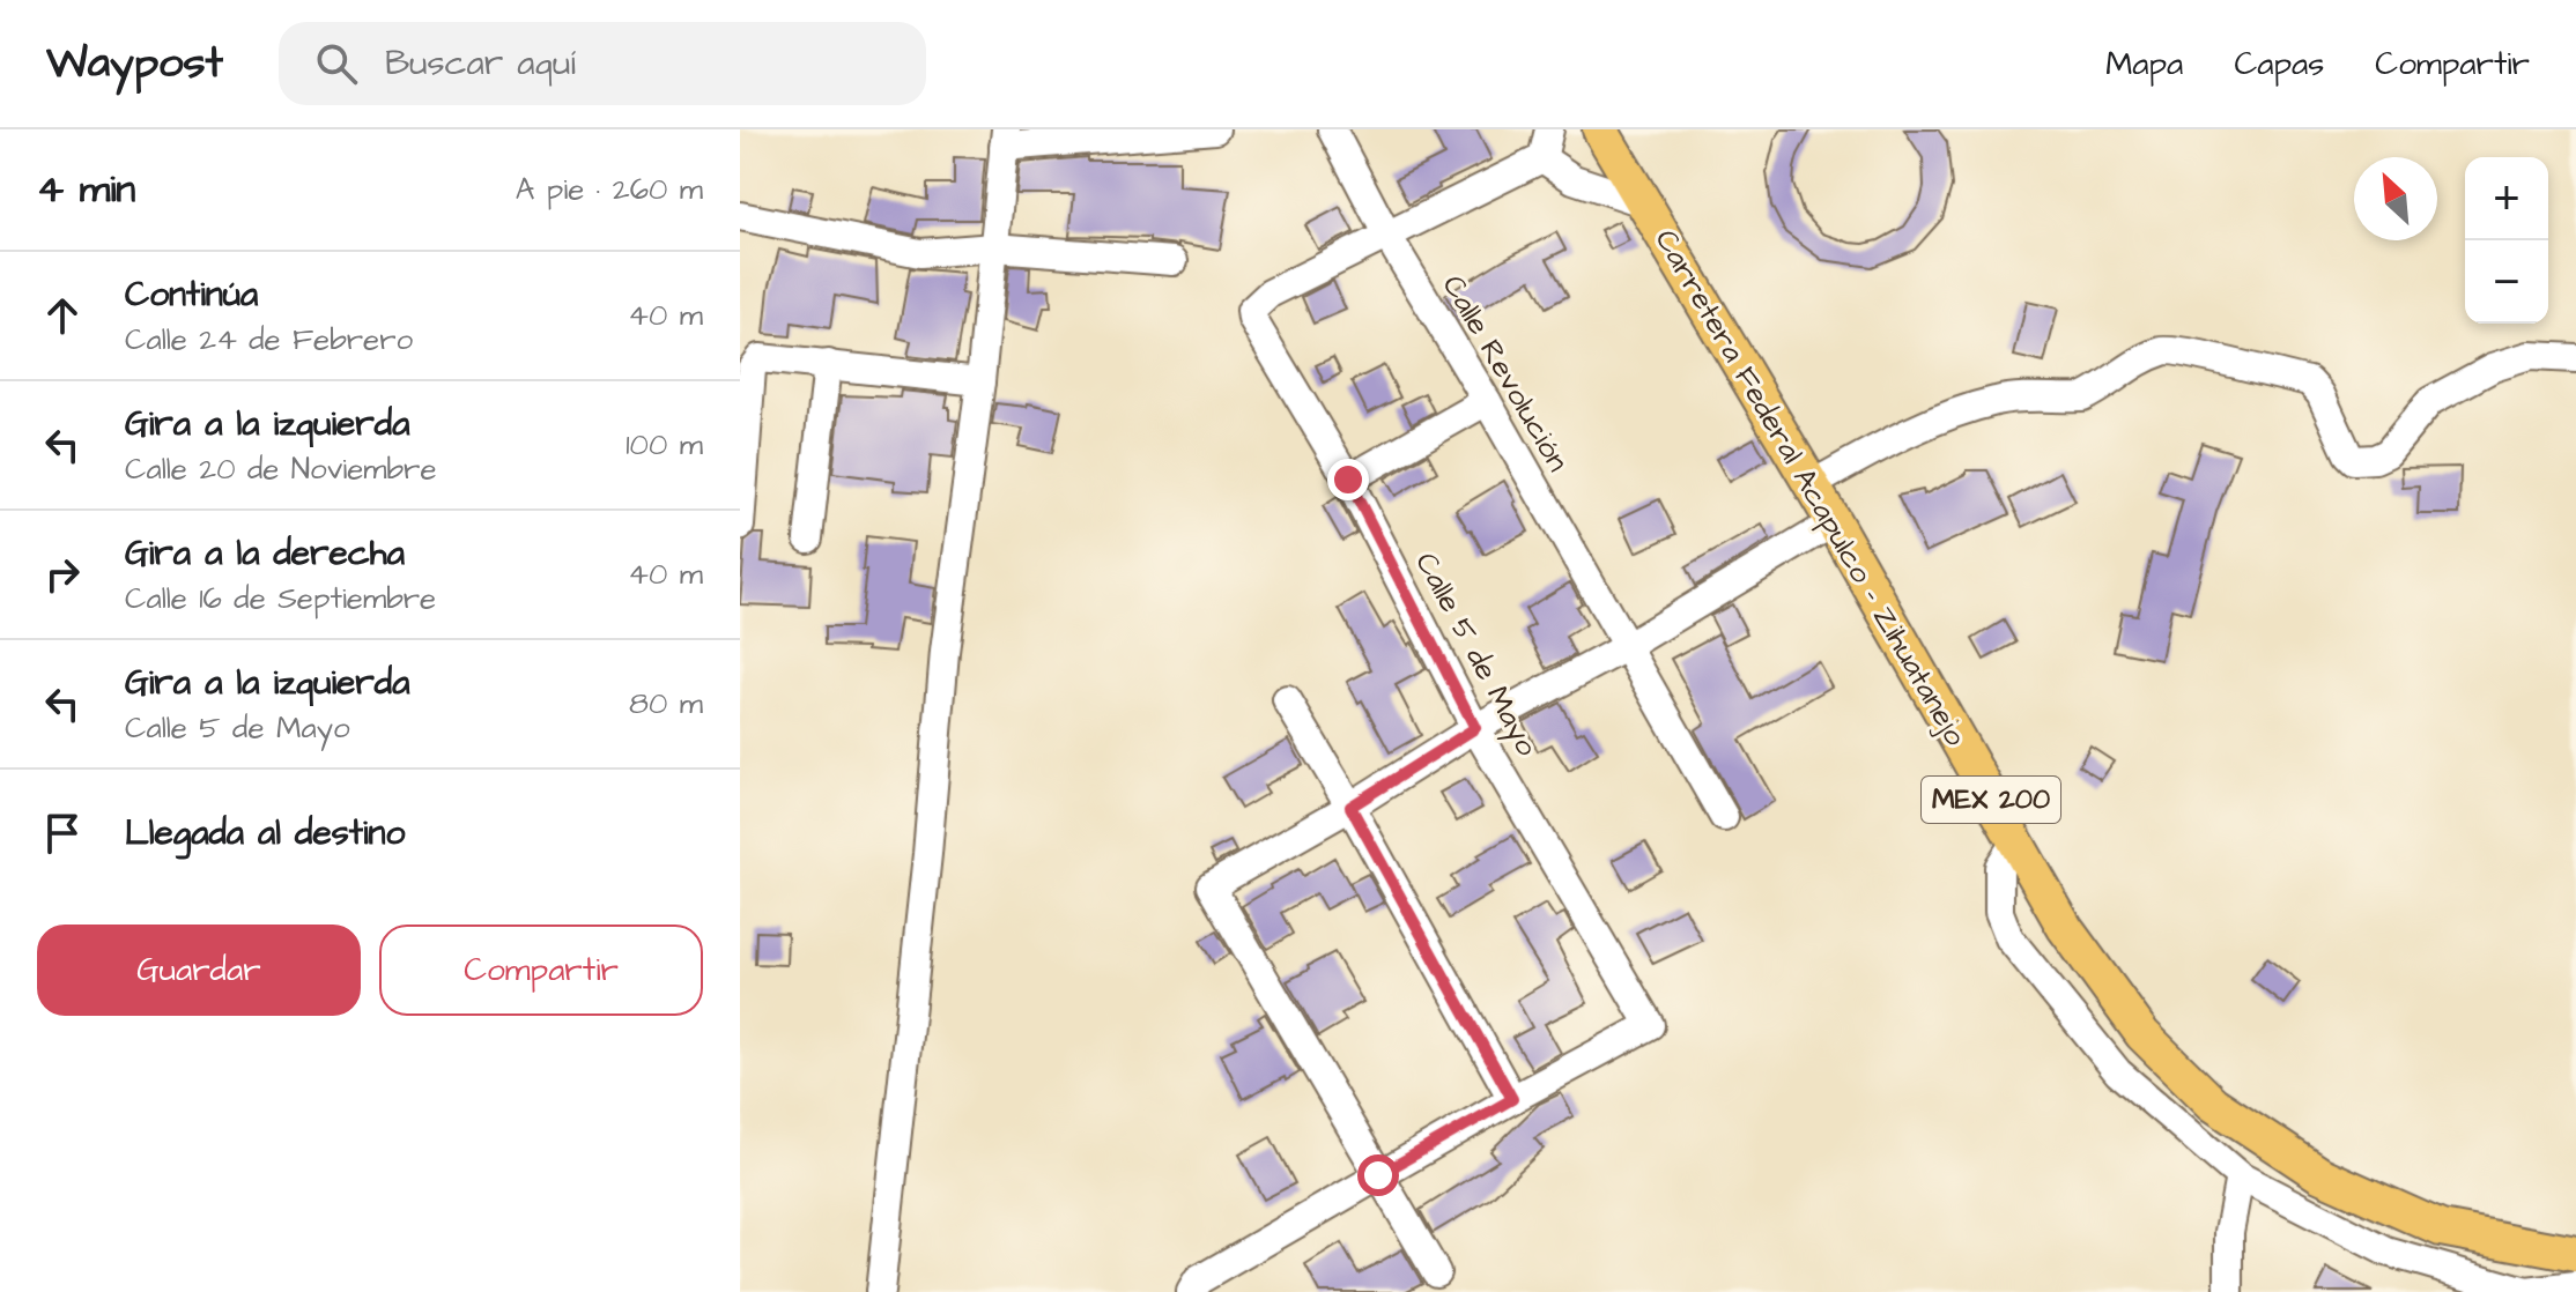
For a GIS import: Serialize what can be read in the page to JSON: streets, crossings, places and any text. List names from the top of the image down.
{
  "streets": {
    "main road": ["Carretera Federal Acapulco - Zihuatanejo", "MEX 200"],
    "street": ["Calle Revolución", "Calle 5 de Mayo"]
  },
  "crossings": [
    ["Calle Revolución", "Calle 5 de Mayo"]
  ],
  "north": "top left",
  "page": {
    "header": "Waypost",
    "search": "Buscar aquí",
    "nav": ["Mapa", "Capas", "Compartir"],
    "heading": ["4 min", "A pie · 260 m"],
    "map_buttons": ["+", "−"],
    "list": [
      ["Continúa", "Calle 24 de Febrero", "40 m"],
      ["Gira a la izquierda", "Calle 20 de Noviembre", "100 m"],
      ["Gira a la derecha", "Calle 16 de Septiembre", "40 m"],
      ["Gira a la izquierda", "Calle 5 de Mayo", "80 m"],
      "Llegada al destino"
    ],
    "buttons": ["Guardar", "Compartir"]
  }
}
